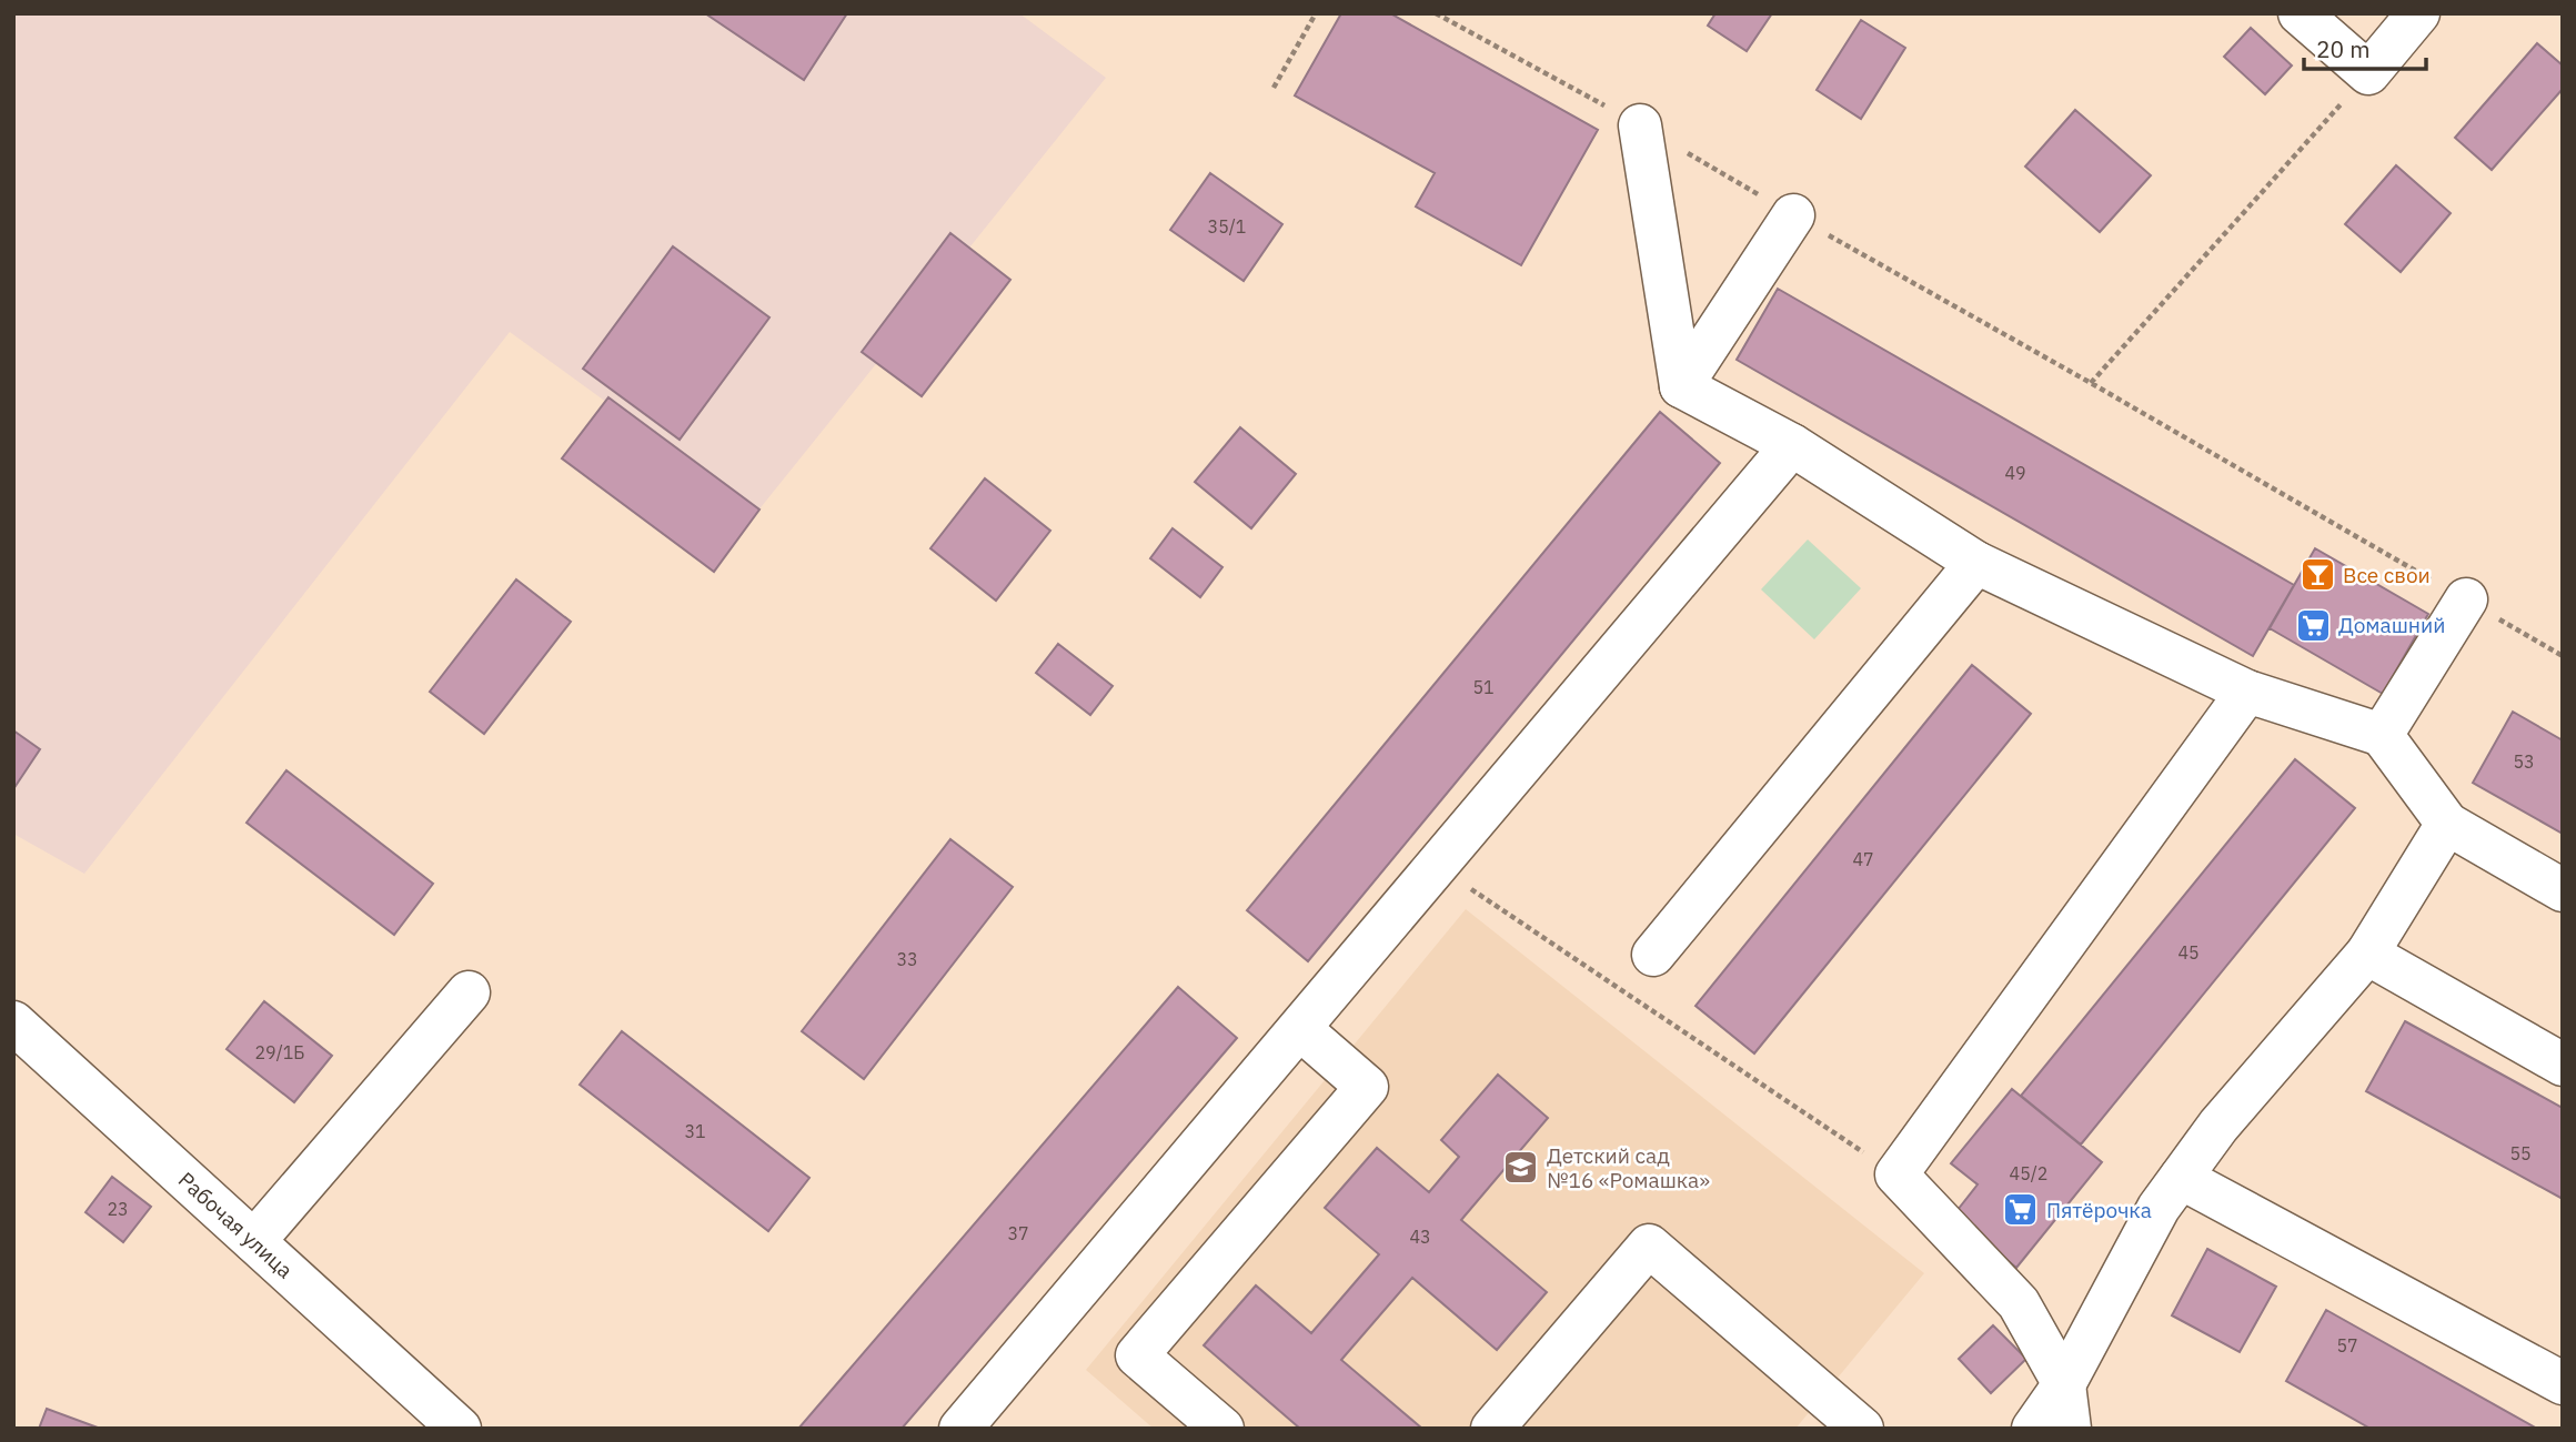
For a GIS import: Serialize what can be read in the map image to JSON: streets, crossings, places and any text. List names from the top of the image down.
{
  "streets": {
    "street": ["Рабочая улица"]
  },
  "places": {
    "bar": ["Все свои"],
    "supermarket": ["Домашний", "Пятёрочка"],
    "school or university": ["Детский сад №16 «Ромашка»"]
  },
  "house_numbers": [
    "35/1",
    "49",
    "51",
    "53",
    "47",
    "45",
    "33",
    "29/1Б",
    "31",
    "55",
    "45/2",
    "23",
    "37",
    "43",
    "57"
  ],
  "scale_bar": "20 m"
}
